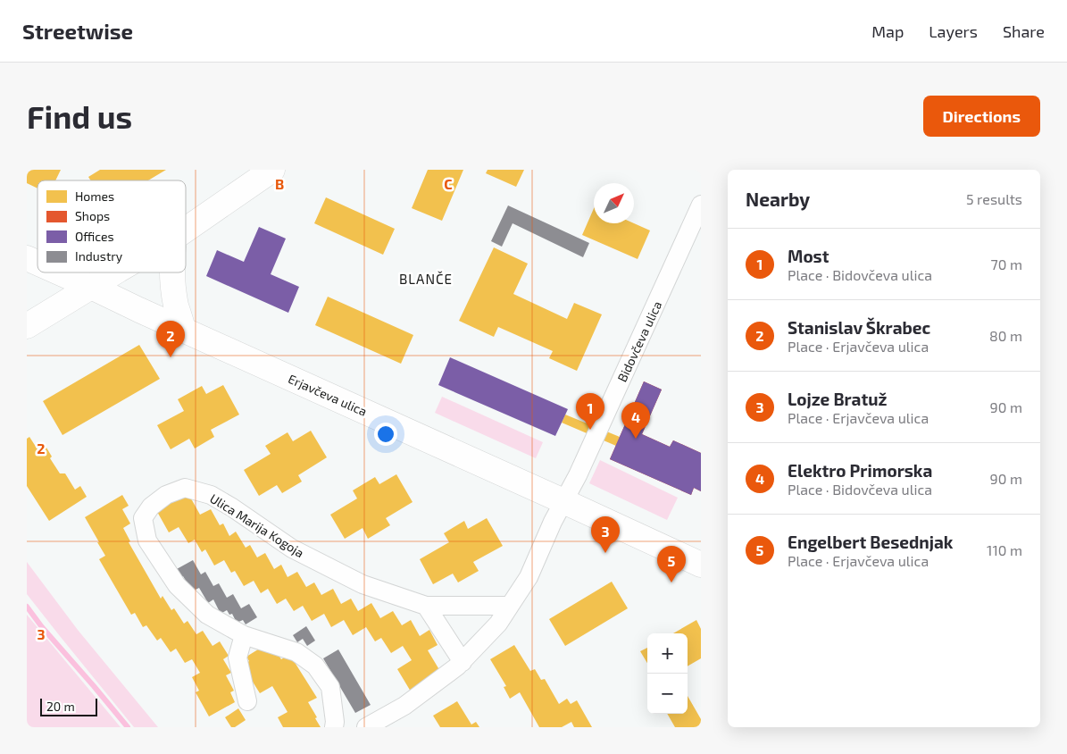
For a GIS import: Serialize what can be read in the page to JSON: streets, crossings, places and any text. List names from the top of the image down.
{
  "streets": {
    "main road": ["Erjavčeva ulica"],
    "street": ["Bidovčeva ulica", "Ulica Marija Kogoja"]
  },
  "crossings": [
    ["Bidovčeva ulica", "Erjavčeva ulica"]
  ],
  "districts": ["BLANČE"],
  "legend": [
    "Homes",
    "Shops",
    "Offices",
    "Industry"
  ],
  "scale_bar": "20 m",
  "north": "top right",
  "page": {
    "header": "Streetwise",
    "nav": ["Map", "Layers", "Share"],
    "buttons": "Directions",
    "title": "Find us",
    "heading": ["Nearby", "5 results"],
    "list": [
      {
        "mark": "1",
        "name": "Most",
        "note": "Place · Bidovčeva ulica",
        "value": "70 m"
      },
      {
        "mark": "2",
        "name": "Stanislav Škrabec",
        "note": "Place · Erjavčeva ulica",
        "value": "80 m"
      },
      {
        "mark": "3",
        "name": "Lojze Bratuž",
        "note": "Place · Erjavčeva ulica",
        "value": "90 m"
      },
      {
        "mark": "4",
        "name": "Elektro Primorska",
        "note": "Place · Bidovčeva ulica",
        "value": "90 m"
      },
      {
        "mark": "5",
        "name": "Engelbert Besednjak",
        "note": "Place · Erjavčeva ulica",
        "value": "110 m"
      }
    ],
    "pins": [
      "2",
      "1",
      "4",
      "3",
      "5"
    ],
    "map_buttons": ["+", "−"],
    "scale": "20 m"
  },
  "grid": {
    "columns": ["B", "C"],
    "rows": ["2", "3"]
  }
}
